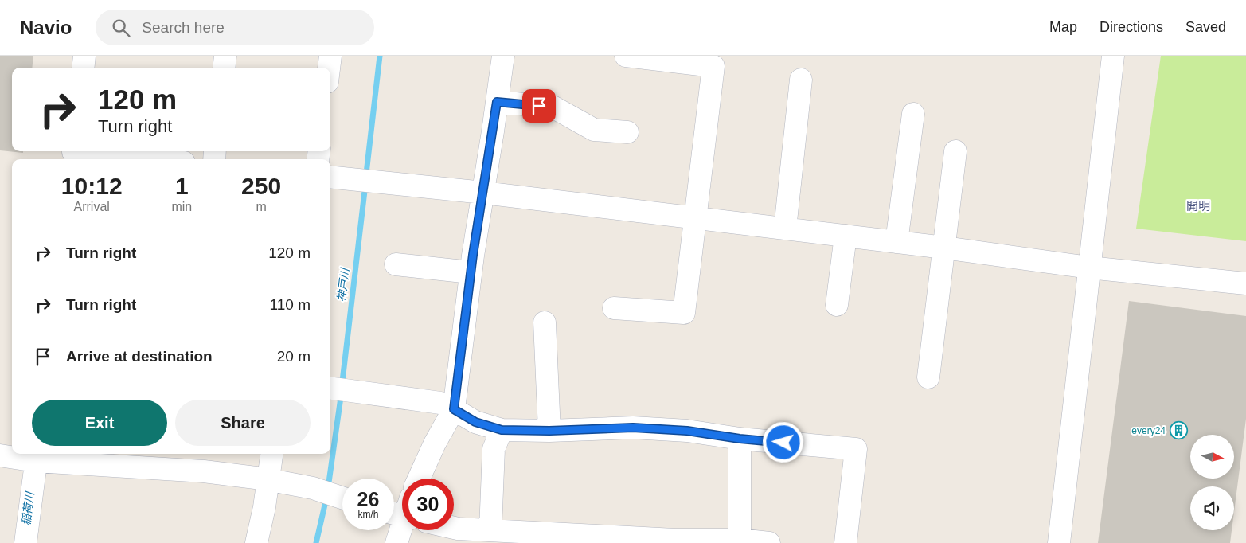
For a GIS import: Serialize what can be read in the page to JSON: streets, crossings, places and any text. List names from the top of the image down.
{
  "districts": ["開明"],
  "water": ["神戸川", "稲荷川"],
  "places": {
    "building": ["every24"]
  },
  "north": "right",
  "page": {
    "header": "Navio",
    "search": "Search here",
    "nav": ["Map", "Directions", "Saved"],
    "turn": ["120 m", "Turn right"],
    "eta": [
      "10:12",
      "Arrival",
      "1",
      "min",
      "250",
      "m"
    ],
    "list": [
      {
        "name": "Turn right",
        "value": "120 m"
      },
      {
        "name": "Turn right",
        "value": "110 m"
      },
      {
        "name": "Arrive at destination",
        "value": "20 m"
      }
    ],
    "buttons": ["Exit", "Share"],
    "speed": "26 km/h",
    "limit": "30"
  }
}
